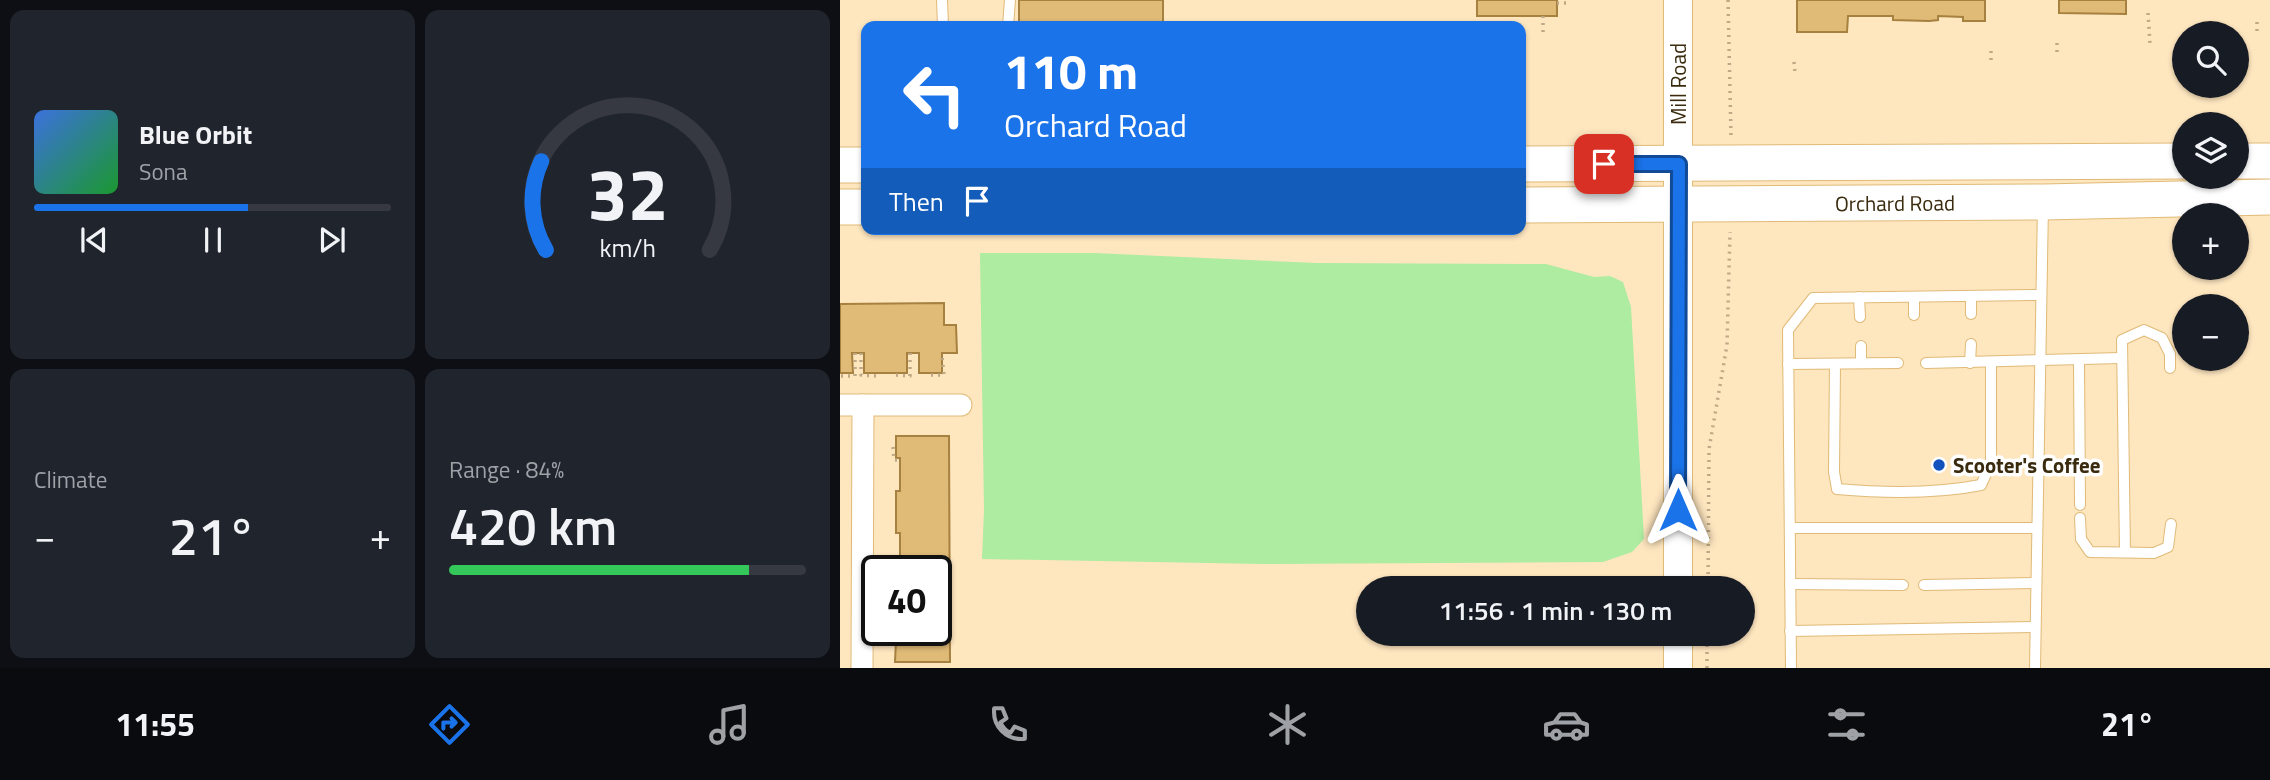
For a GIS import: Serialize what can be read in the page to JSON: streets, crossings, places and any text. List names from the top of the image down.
{
  "streets": {
    "main road": ["Orchard Road"],
    "street": ["Mill Road"]
  },
  "crossings": [
    ["Mill Road", "Orchard Road"]
  ],
  "places": ["Scooter's Coffee"],
  "page": {
    "map_buttons": ["+", "−"],
    "turn": ["110 m", "Orchard Road"],
    "song": ["Blue Orbit", "Sona"],
    "then": "Then",
    "tile": [
      "Climate",
      ["Range · 84%", "420 km"]
    ],
    "heat": ["−", "21°", "+"],
    "limit": "40",
    "trip": "11:56 · 1 min · 130 m",
    "tabs": ["11:55", "21°"],
    "gauge": ["32", "km/h"]
  }
}
